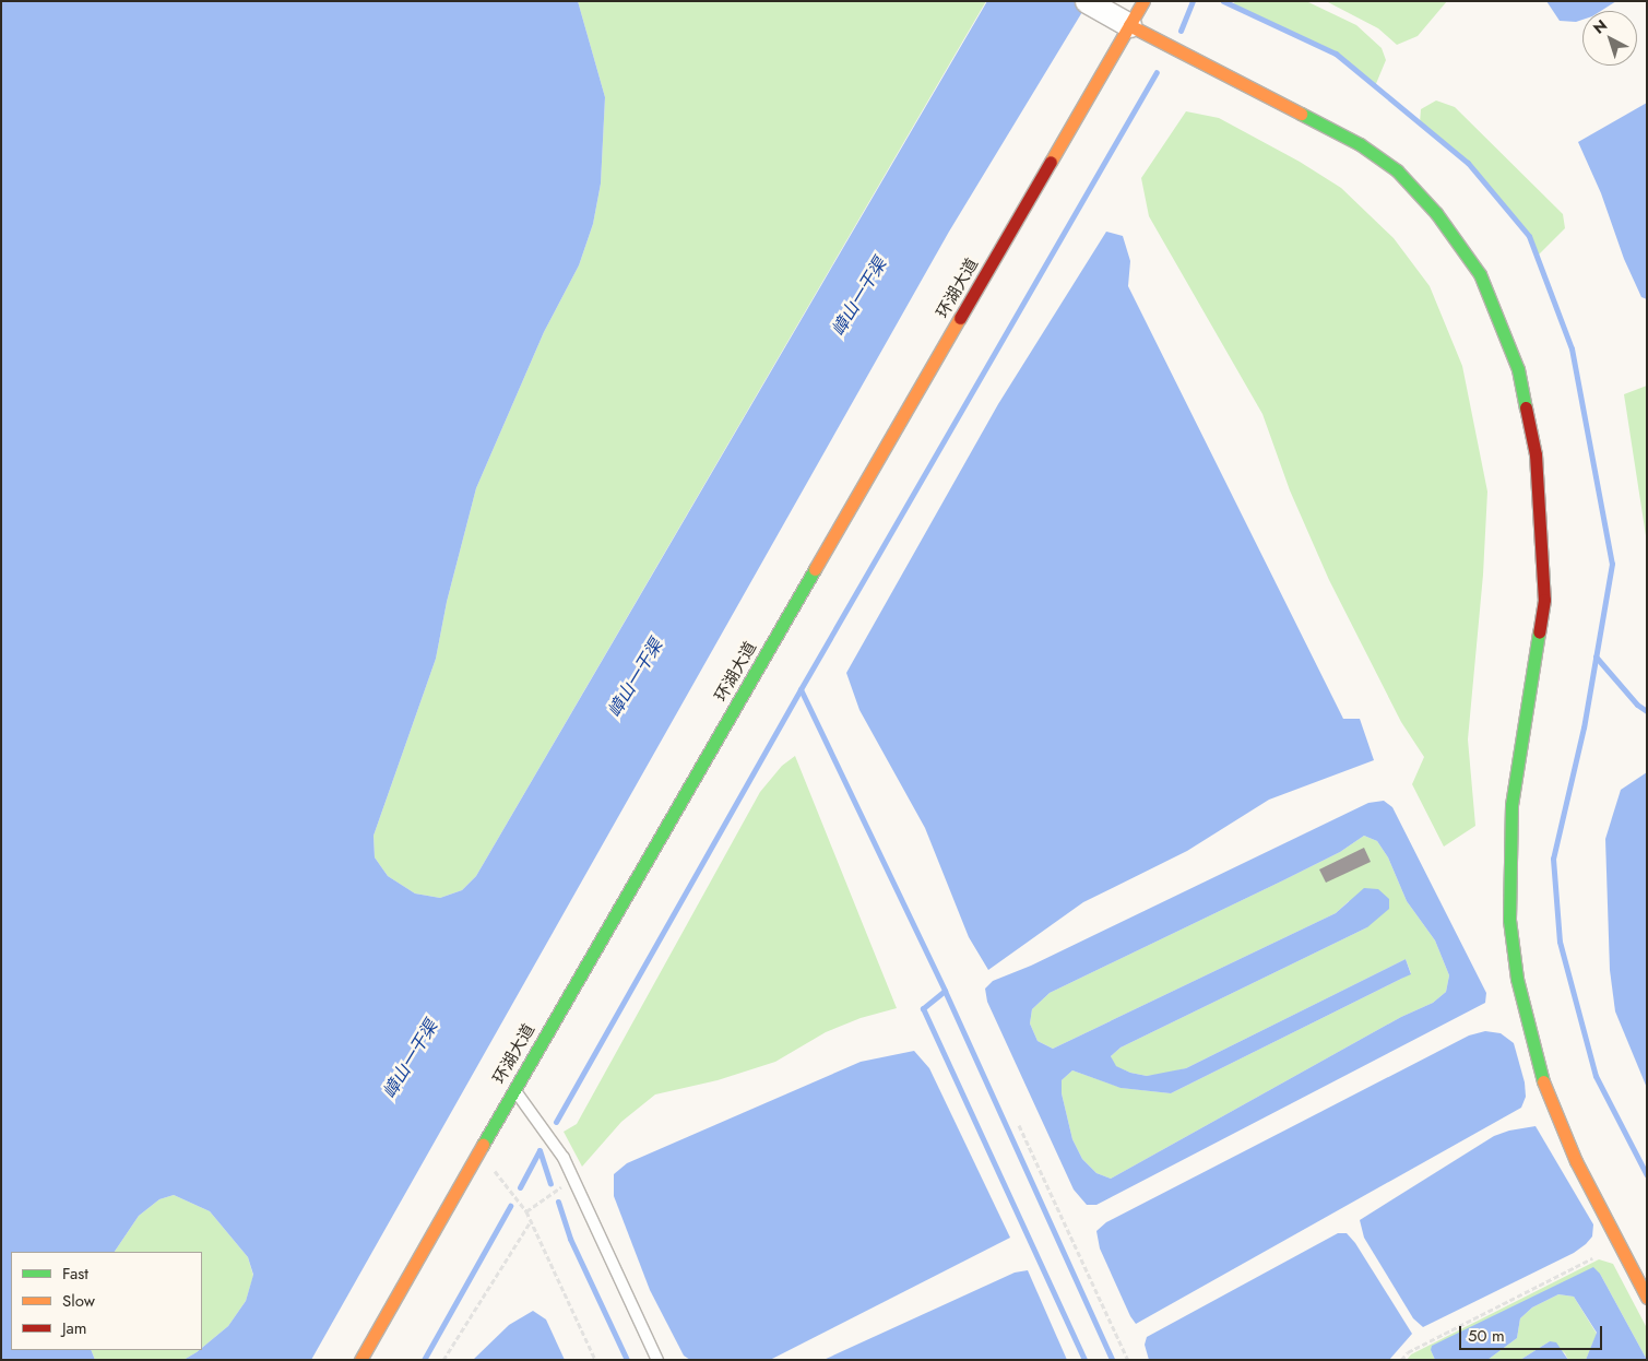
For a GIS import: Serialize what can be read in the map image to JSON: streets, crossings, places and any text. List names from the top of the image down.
{
  "streets": {
    "main road": ["环湖大道"]
  },
  "water": ["嶂山一干渠"],
  "legend": ["Fast", "Slow", "Jam"],
  "scale_bar": "50 m",
  "north": "top left"
}
